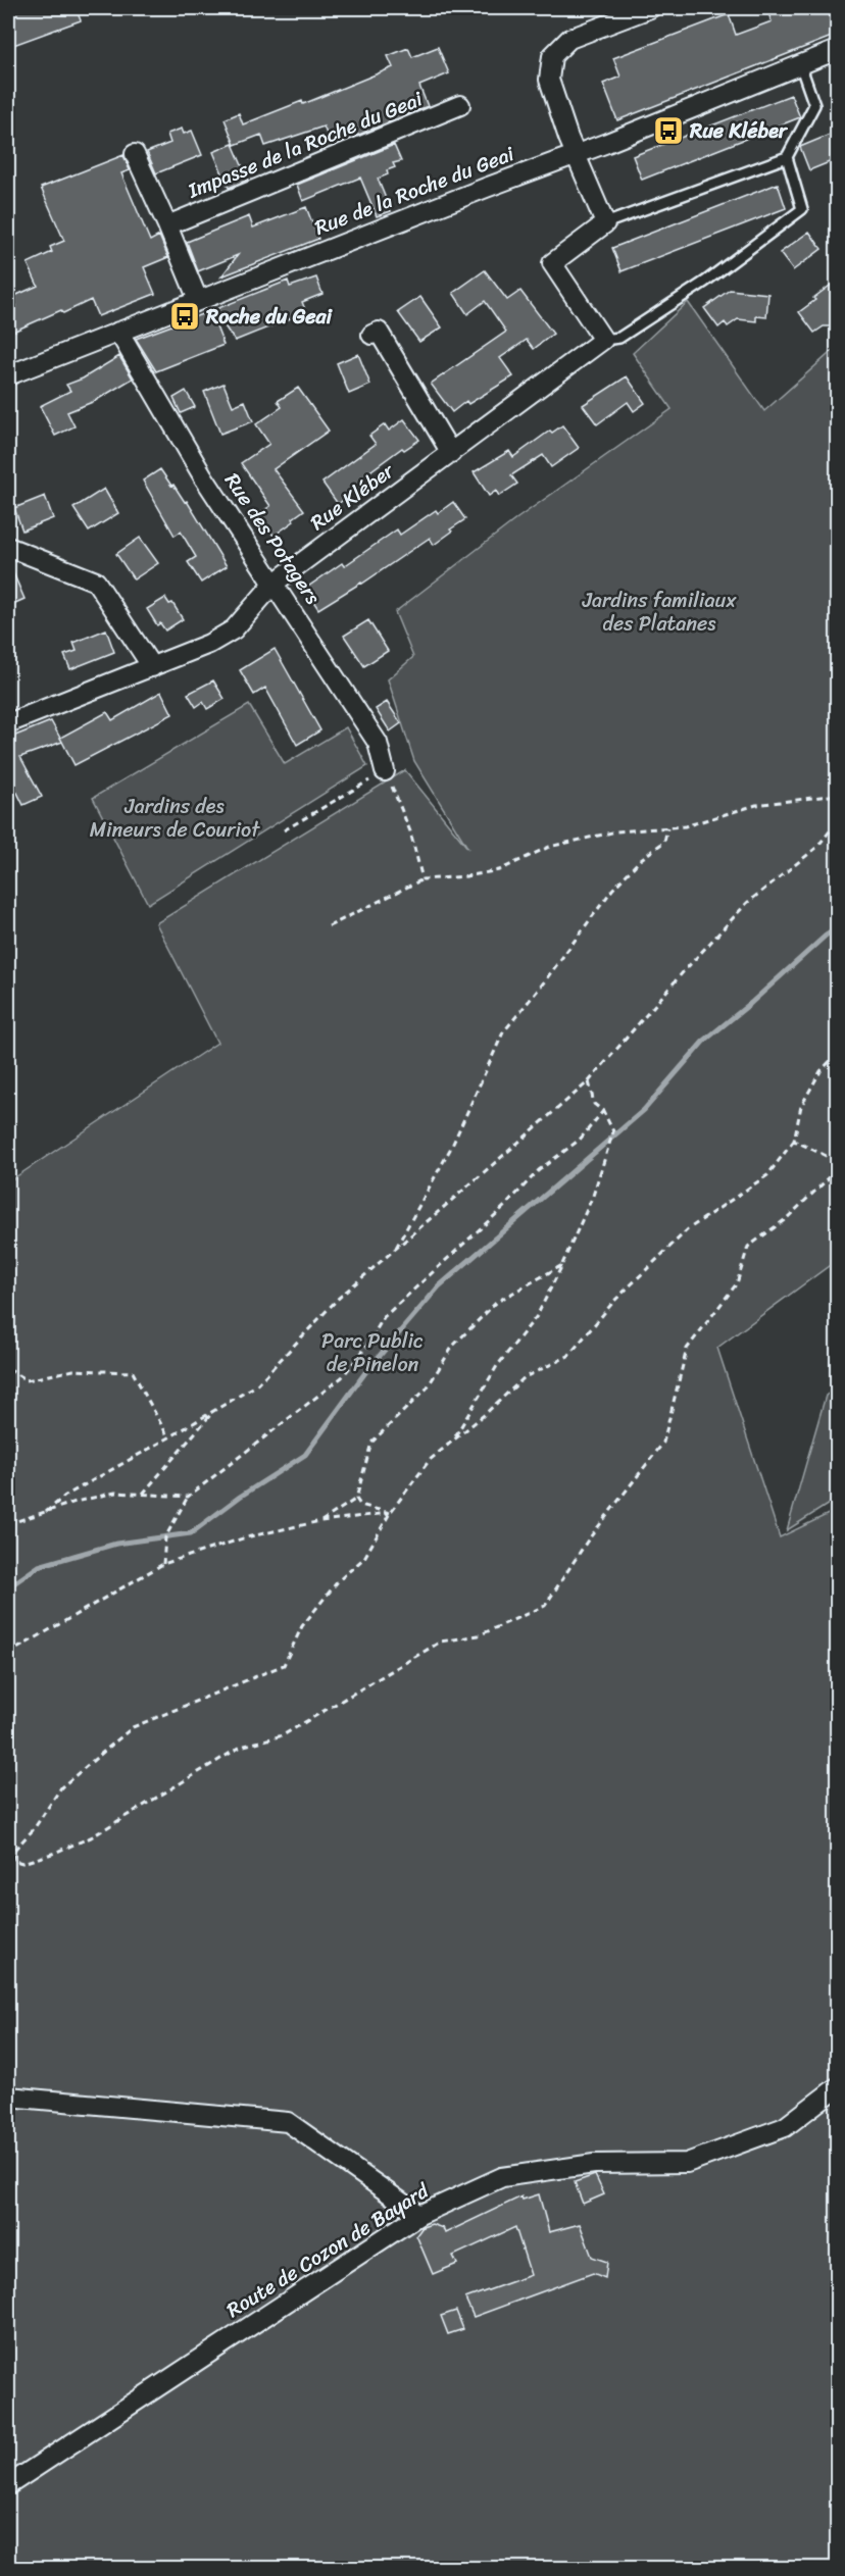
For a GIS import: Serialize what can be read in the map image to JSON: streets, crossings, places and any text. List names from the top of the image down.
{
  "streets": {
    "street": [
      "Impasse de la Roche du Geai",
      "Rue de la Roche du Geai",
      "Rue Kléber",
      "Rue des Potagers",
      "Route de Cozon de Bayard"
    ]
  },
  "crossings": [
    ["Rue de la Roche du Geai", "Rue des Potagers"],
    ["Rue Kléber", "Rue des Potagers"]
  ],
  "parks": ["Jardins familiaux des Platanes", "Jardins des Mineurs de Couriot", "Parc Public de Pinelon"],
  "places": {
    "bus stop": ["Rue Kléber", "Roche du Geai"]
  }
}
